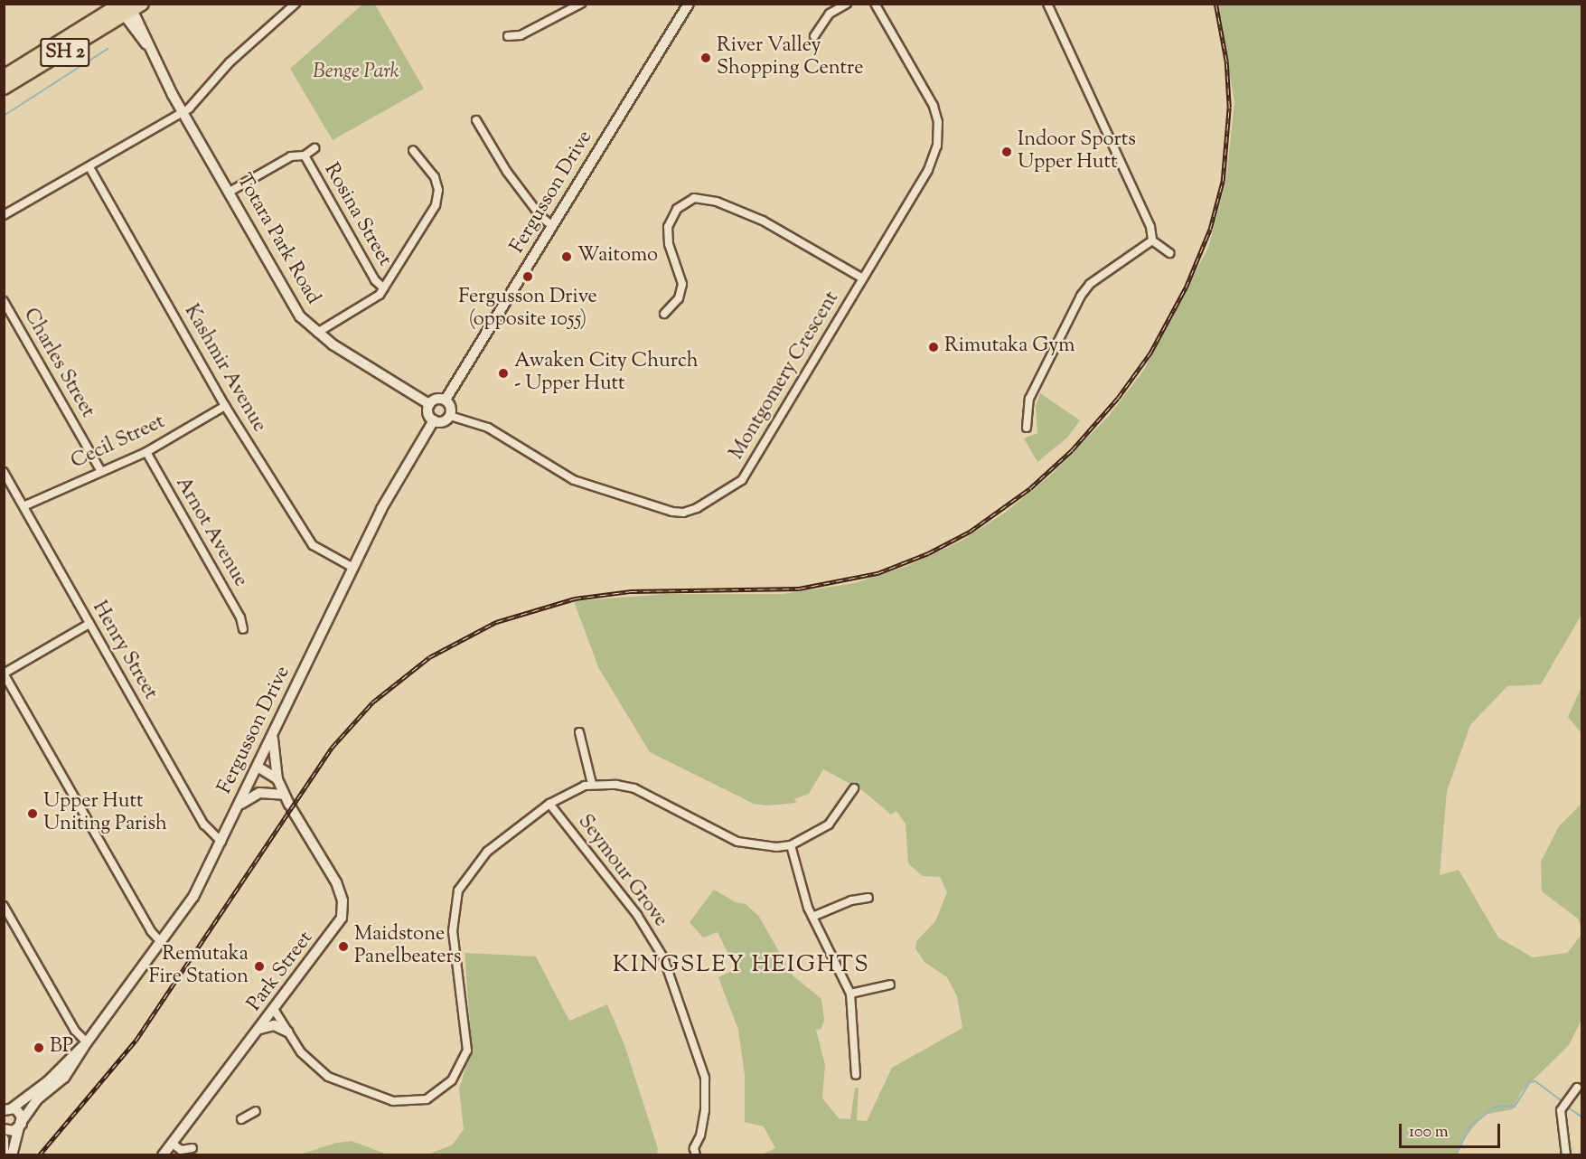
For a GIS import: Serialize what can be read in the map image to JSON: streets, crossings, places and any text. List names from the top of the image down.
{
  "streets": {
    "highway": ["SH 2"],
    "main road": ["Fergusson Drive", "Totara Park Road", "Park Street"],
    "street": [
      "Rosina Street",
      "Charles Street",
      "Kashmir Avenue",
      "Montgomery Crescent",
      "Cecil Street",
      "Arnot Avenue",
      "Henry Street",
      "Seymour Grove"
    ]
  },
  "crossings": [
    ["SH 2", "Totara Park Road"],
    ["Fergusson Drive", "Totara Park Road"],
    ["Fergusson Drive", "Kashmir Avenue"],
    ["Fergusson Drive", "Montgomery Crescent"],
    ["Fergusson Drive", "Henry Street"],
    ["Fergusson Drive", "Park Street"],
    ["Rosina Street", "Totara Park Road"],
    ["Totara Park Road", "Montgomery Crescent"],
    ["Charles Street", "Cecil Street"],
    ["Kashmir Avenue", "Cecil Street"],
    ["Cecil Street", "Arnot Avenue"],
    ["Cecil Street", "Henry Street"]
  ],
  "districts": ["KINGSLEY HEIGHTS"],
  "parks": ["Benge Park"],
  "places": [
    "River Valley Shopping Centre",
    "Indoor Sports Upper Hutt",
    "Waitomo",
    "Fergusson Drive (opposite 1055)",
    "Rimutaka Gym",
    "Awaken City Church - Upper Hutt",
    "Upper Hutt Uniting Parish",
    "Maidstone Panelbeaters",
    "Remutaka Fire Station",
    "BP"
  ],
  "scale_bar": "100 m"
}
